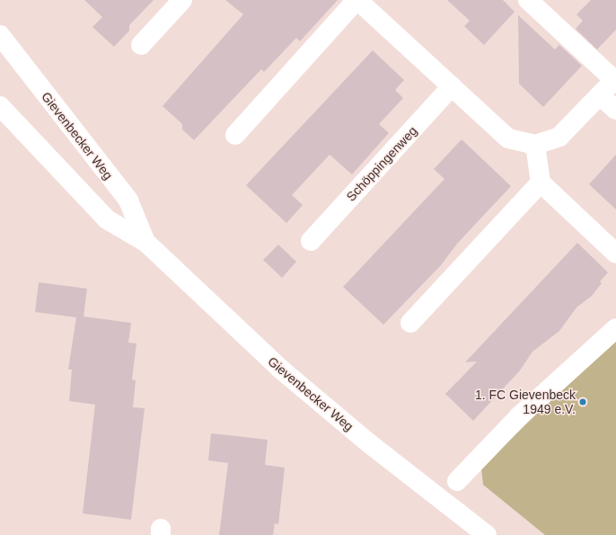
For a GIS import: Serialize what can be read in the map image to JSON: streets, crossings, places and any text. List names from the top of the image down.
{
  "streets": {
    "main road": ["Gievenbecker Weg", "Schöppingenweg"]
  },
  "places": ["1. FC Gievenbeck 1949 e.V."]
}
